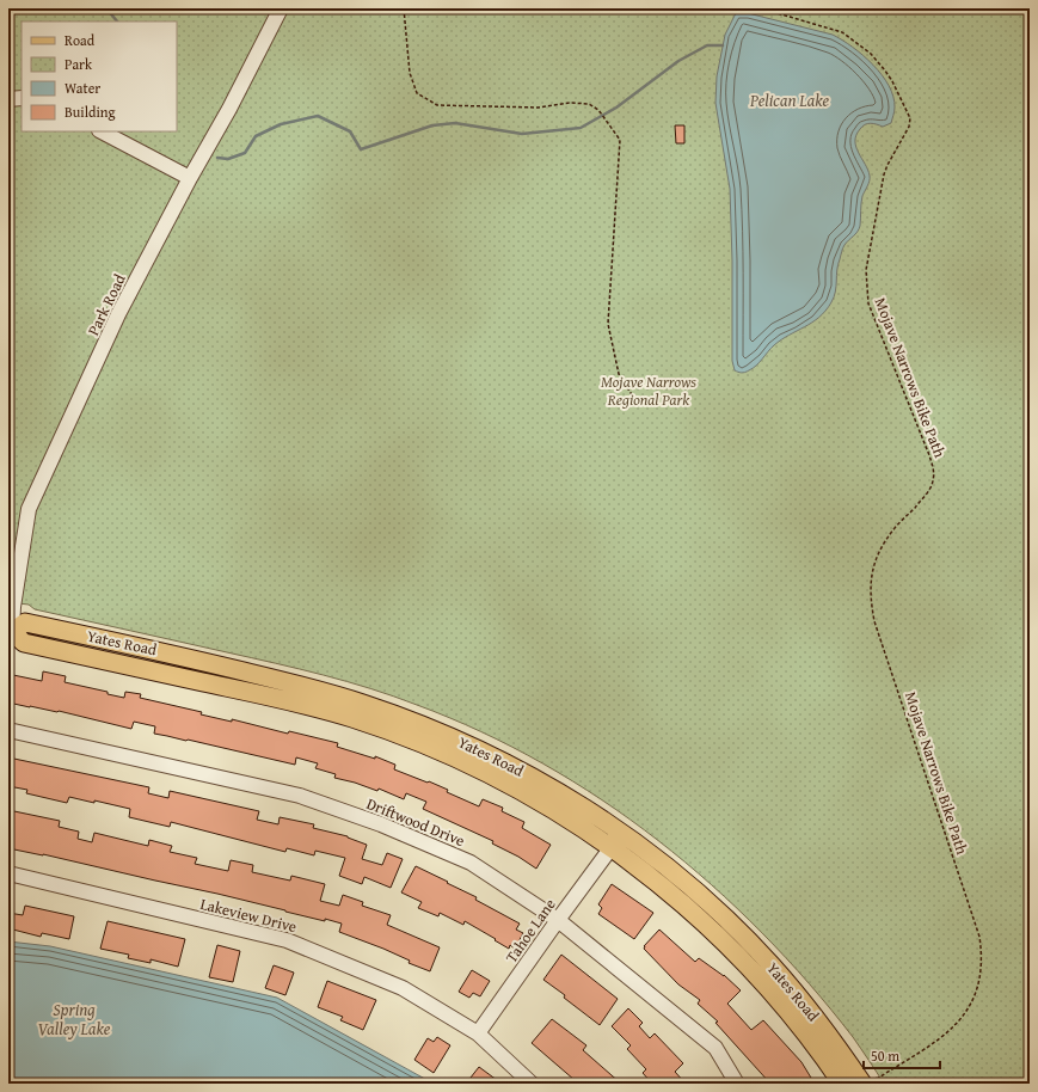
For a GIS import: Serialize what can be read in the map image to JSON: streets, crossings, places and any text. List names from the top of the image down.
{
  "streets": {
    "main road": ["Yates Road"],
    "street": [
      "Park Road",
      "Driftwood Drive",
      "Lakeview Drive",
      "Tahoe Lane"
    ],
    "path": ["Mojave Narrows Bike Path"]
  },
  "crossings": [
    ["Park Road", "Yates Road"],
    ["Mojave Narrows Bike Path", "Yates Road"],
    ["Yates Road", "Tahoe Lane"],
    ["Driftwood Drive", "Tahoe Lane"],
    ["Lakeview Drive", "Tahoe Lane"]
  ],
  "water": ["Pelican Lake", "Spring Valley Lake"],
  "parks": ["Mojave Narrows Regional Park"],
  "legend": [
    "Road",
    "Park",
    "Water",
    "Building"
  ],
  "scale_bar": "50 m"
}
